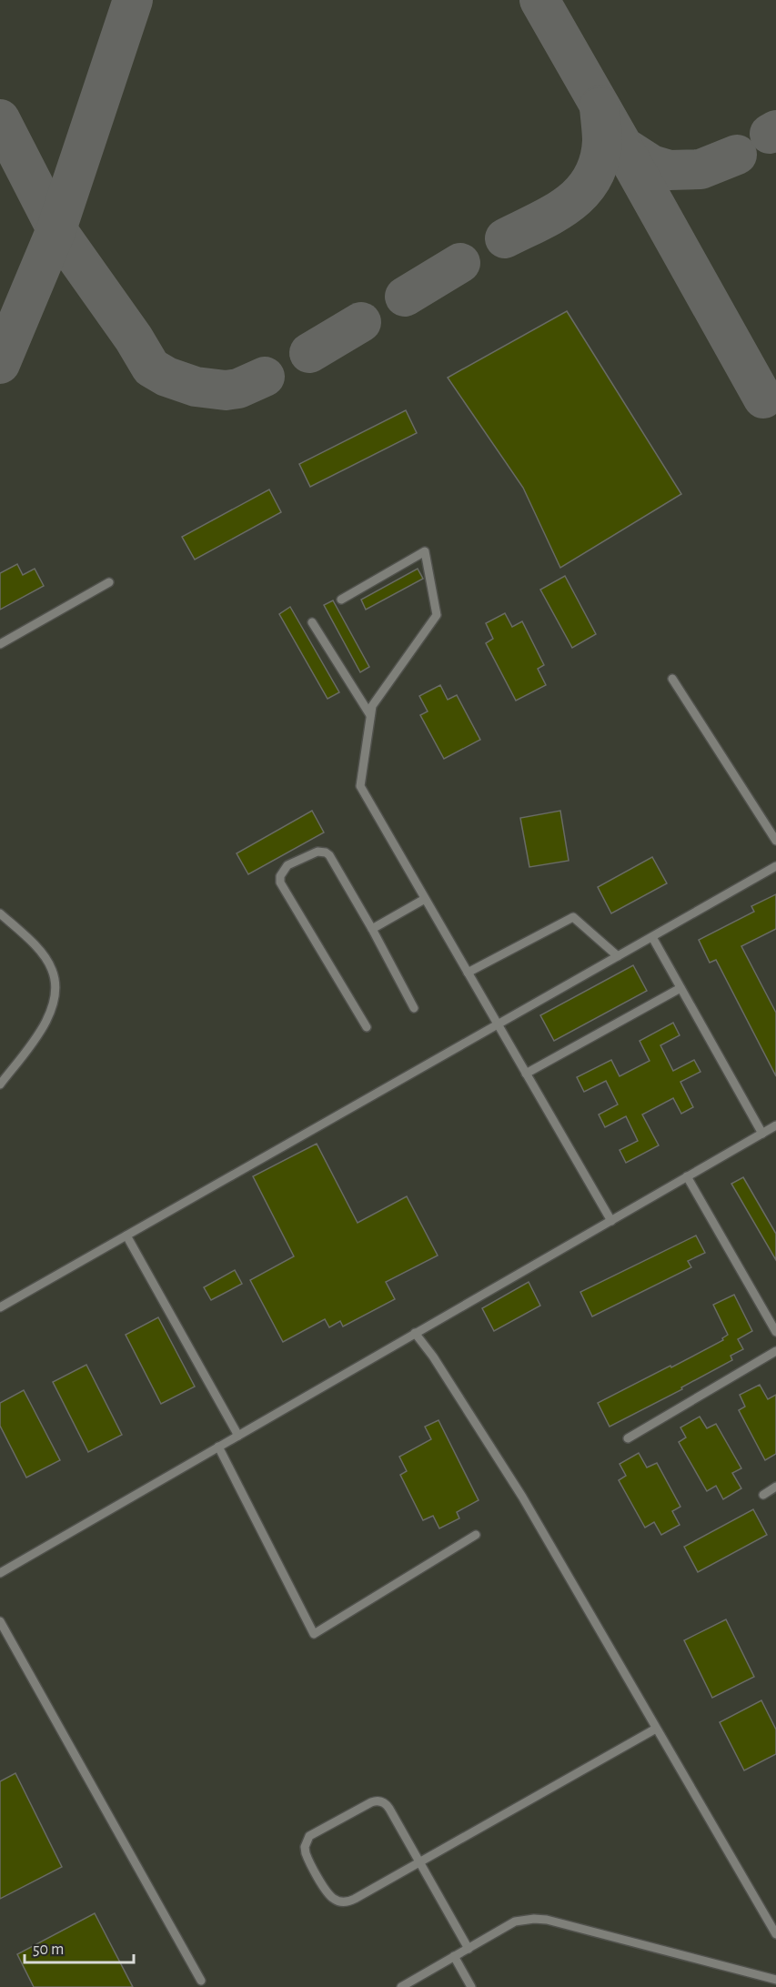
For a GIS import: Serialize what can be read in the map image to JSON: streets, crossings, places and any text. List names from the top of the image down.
{
  "scale_bar": "50 m"
}
